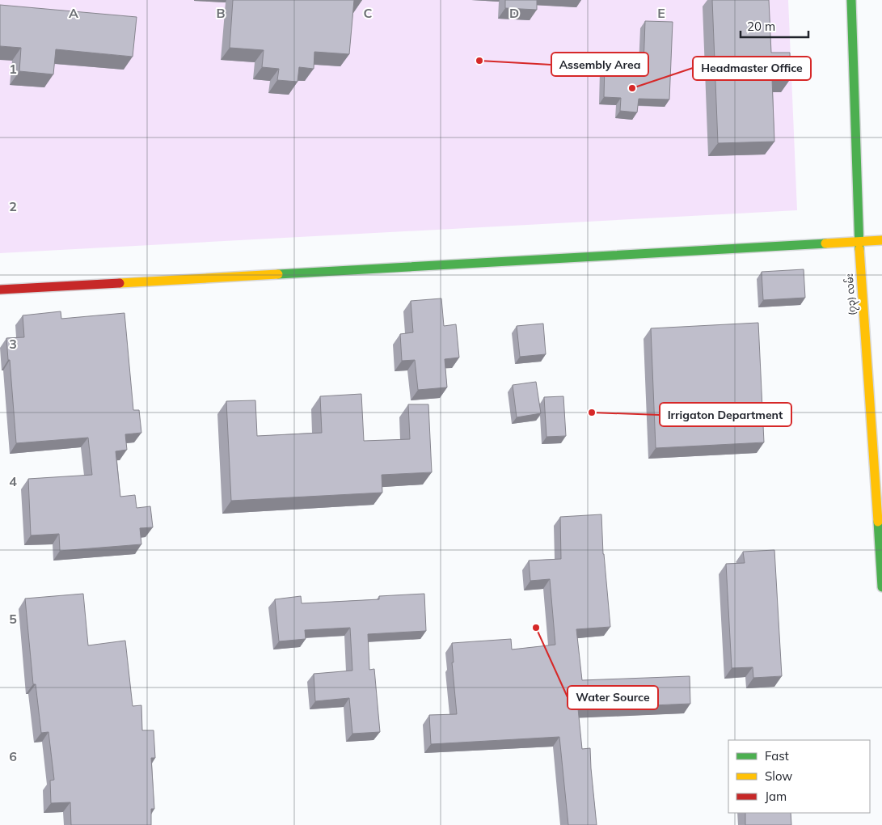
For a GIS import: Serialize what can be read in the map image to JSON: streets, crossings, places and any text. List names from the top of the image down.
{
  "streets": {
    "main road": ["(၇၃) လမ်း"]
  },
  "places": [
    "Assembly Area",
    "Headmaster Office",
    "Irrigaton Department",
    "Water Source"
  ],
  "legend": ["Fast", "Slow", "Jam"],
  "scale_bar": "20 m",
  "grid": {
    "columns": [
      "A",
      "B",
      "C",
      "D",
      "E"
    ],
    "rows": [
      "1",
      "2",
      "3",
      "4",
      "5",
      "6"
    ]
  }
}
